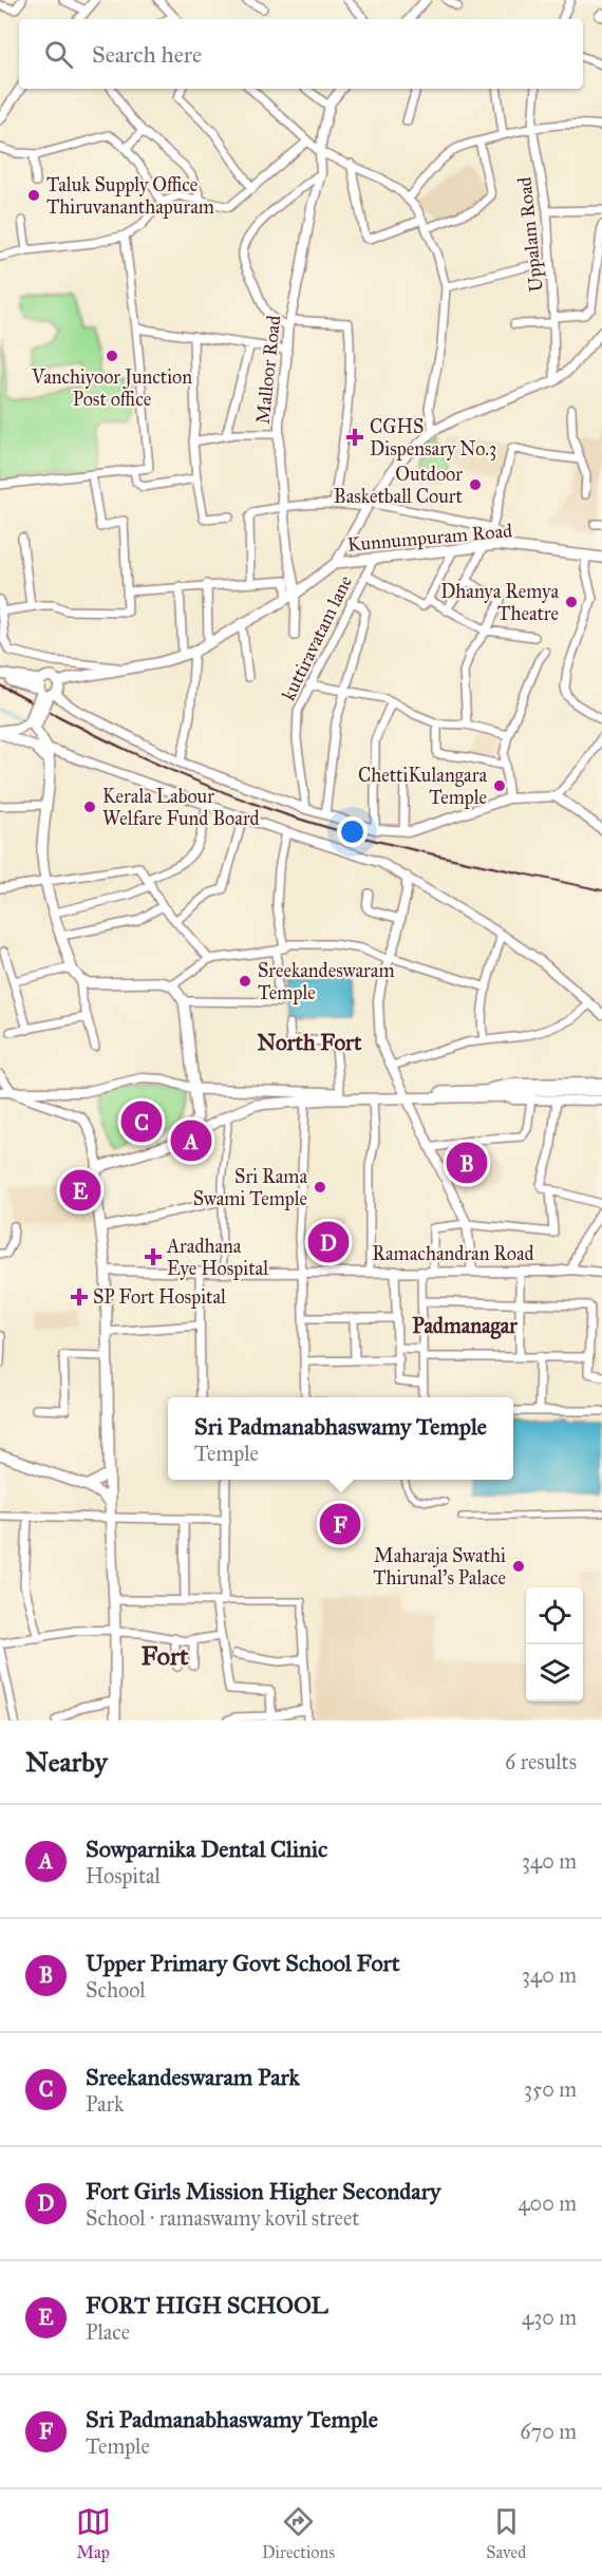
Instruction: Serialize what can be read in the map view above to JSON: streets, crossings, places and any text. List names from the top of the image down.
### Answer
{
  "streets": {
    "main road": ["Kunnumpuram Road"],
    "street": [
      "Uppalam Road",
      "Malloor Road",
      "kuttiravatam lane",
      "Ramachandran Road"
    ]
  },
  "crossings": [
    ["Kunnumpuram Road", "kuttiravatam lane"]
  ],
  "districts": ["North Fort", "Padmanagar", "Fort"],
  "places": {
    "other": [
      "Taluk Supply Office Thiruvananthapuram",
      "Vanchiyoor Junction Post office",
      "Outdoor Basketball Court",
      "Dhanya Remya Theatre",
      "ChettiKulangara Temple",
      "Kerala Labour Welfare Fund Board",
      "Sreekandeswaram Temple",
      "Sri Rama Swami Temple",
      "Maharaja Swathi Thirunal's Palace"
    ],
    "health": ["CGHS Dispensary No.3", "Aradhana Eye Hospital", "SP Fort Hospital"]
  },
  "page": {
    "search": "Search here",
    "pins": [
      "C",
      "A",
      "B",
      "E",
      "D",
      "F"
    ],
    "popup": ["Sri Padmanabhaswamy Temple", "Temple"],
    "heading": ["Nearby", "6 results"],
    "list": [
      {
        "mark": "A",
        "name": "Sowparnika Dental Clinic",
        "note": "Hospital",
        "value": "340 m"
      },
      {
        "mark": "B",
        "name": "Upper Primary Govt School Fort",
        "note": "School",
        "value": "340 m"
      },
      {
        "mark": "C",
        "name": "Sreekandeswaram Park",
        "note": "Park",
        "value": "350 m"
      },
      {
        "mark": "D",
        "name": "Fort Girls Mission Higher Secondary",
        "note": "School · ramaswamy kovil street",
        "value": "400 m"
      },
      {
        "mark": "E",
        "name": "FORT HIGH SCHOOL",
        "note": "Place",
        "value": "430 m"
      },
      {
        "mark": "F",
        "name": "Sri Padmanabhaswamy Temple",
        "note": "Temple",
        "value": "670 m"
      }
    ],
    "nav": ["Map", "Directions", "Saved"]
  }
}
